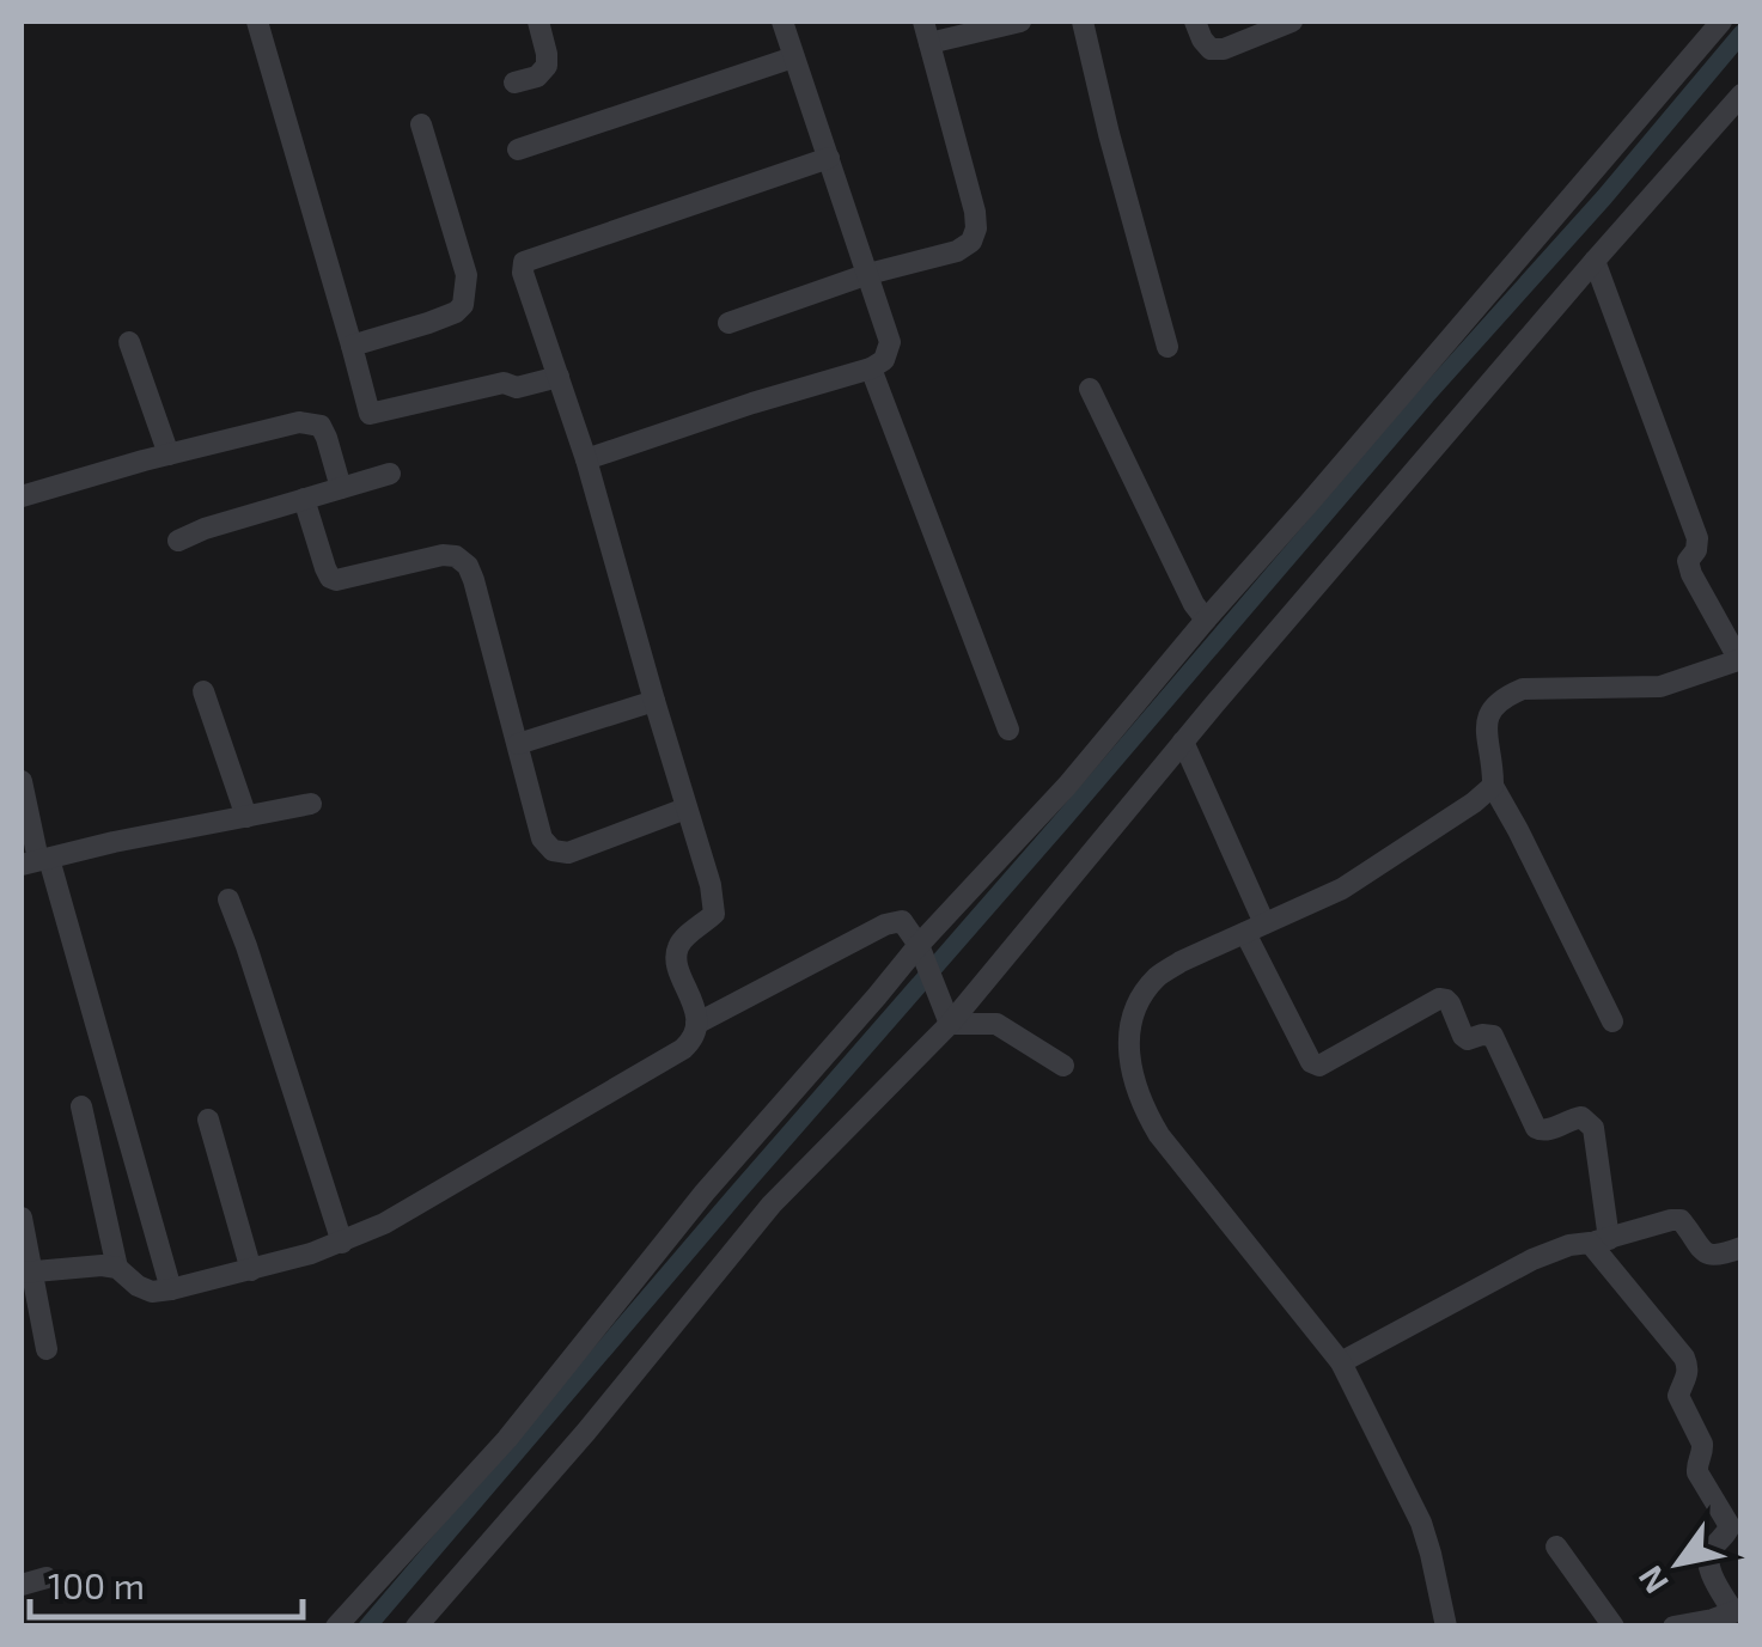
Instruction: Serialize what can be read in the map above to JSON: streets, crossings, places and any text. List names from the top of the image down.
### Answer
{
  "scale_bar": "100 m",
  "north": "bottom left"
}
